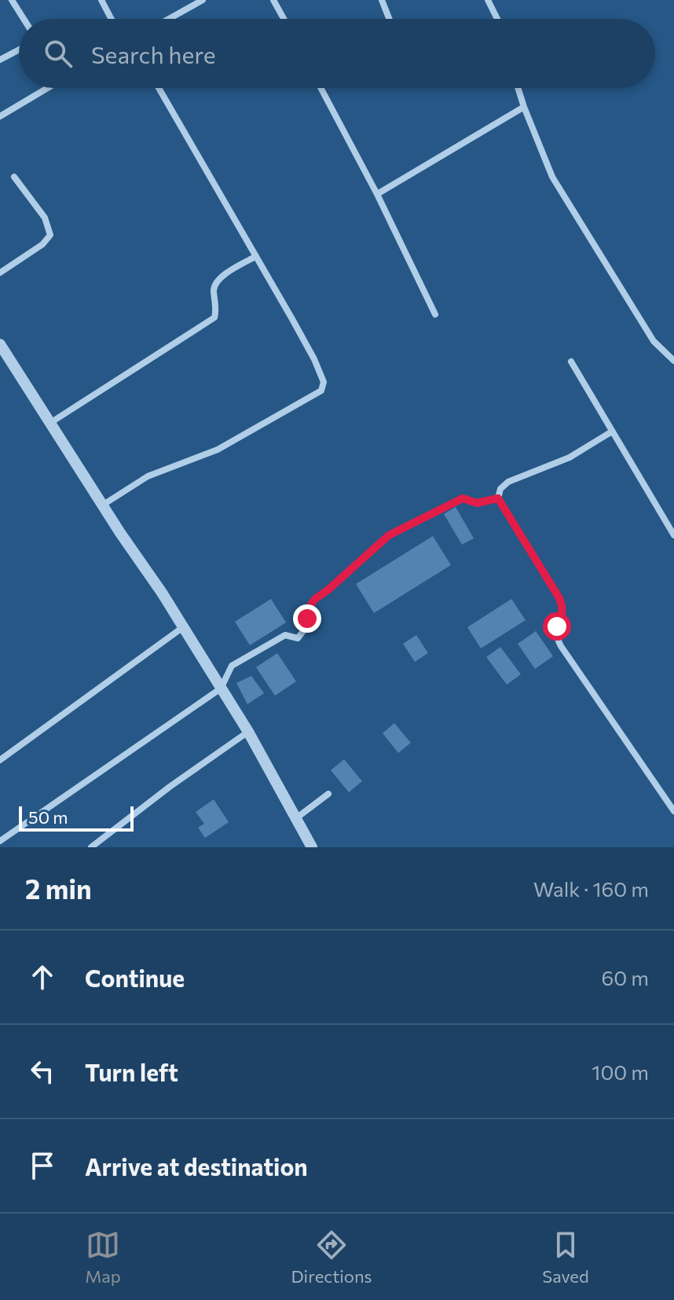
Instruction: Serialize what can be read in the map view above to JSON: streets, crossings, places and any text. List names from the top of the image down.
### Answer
{
  "scale_bar": "50 m",
  "page": {
    "search": "Search here",
    "scale": "50 m",
    "heading": ["2 min", "Walk · 160 m"],
    "list": [
      ["Continue", "60 m"],
      ["Turn left", "100 m"],
      "Arrive at destination"
    ],
    "nav": ["Map", "Directions", "Saved"]
  }
}
